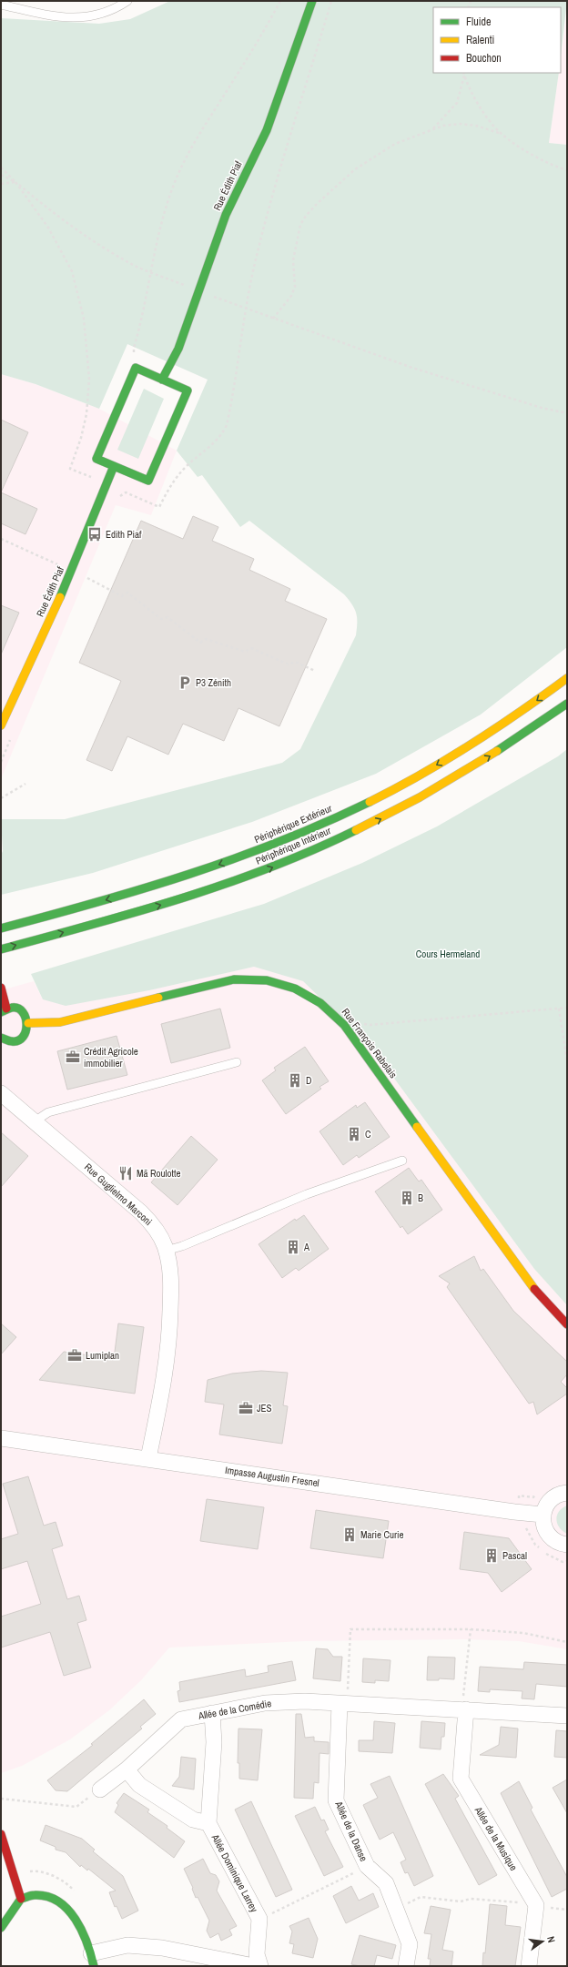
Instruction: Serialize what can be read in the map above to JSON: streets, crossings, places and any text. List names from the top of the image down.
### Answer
{
  "streets": {
    "main road": [
      "Rue Édith Piaf",
      "Périphérique Extérieur",
      "Périphérique Intérieur",
      "Rue François Rabelais"
    ],
    "street": [
      "Rue Guglielmo Marconi",
      "Impasse Augustin Fresnel",
      "Allée de la Comédie",
      "Allée de la Danse",
      "Allée de la Musique",
      "Allée Dominique Larrey"
    ]
  },
  "crossings": [
    ["Rue Guglielmo Marconi", "Impasse Augustin Fresnel"],
    ["Allée de la Comédie", "Allée de la Danse"],
    ["Allée de la Comédie", "Allée de la Musique"],
    ["Allée de la Comédie", "Allée Dominique Larrey"]
  ],
  "one_way": ["Périphérique Extérieur", "Périphérique Intérieur"],
  "parks": ["Cours Hermeland"],
  "places": {
    "bus stop": ["Edith Piaf"],
    "parking": ["P3 Zénith"],
    "office": ["Crédit Agricole immobilier", "Lumiplan", "JES"],
    "building": [
      "D",
      "C",
      "B",
      "A",
      "Marie Curie",
      "Pascal"
    ],
    "restaurant": ["Mã Roulotte"]
  },
  "legend": ["Fluide", "Ralenti", "Bouchon"],
  "north": "right"
}
